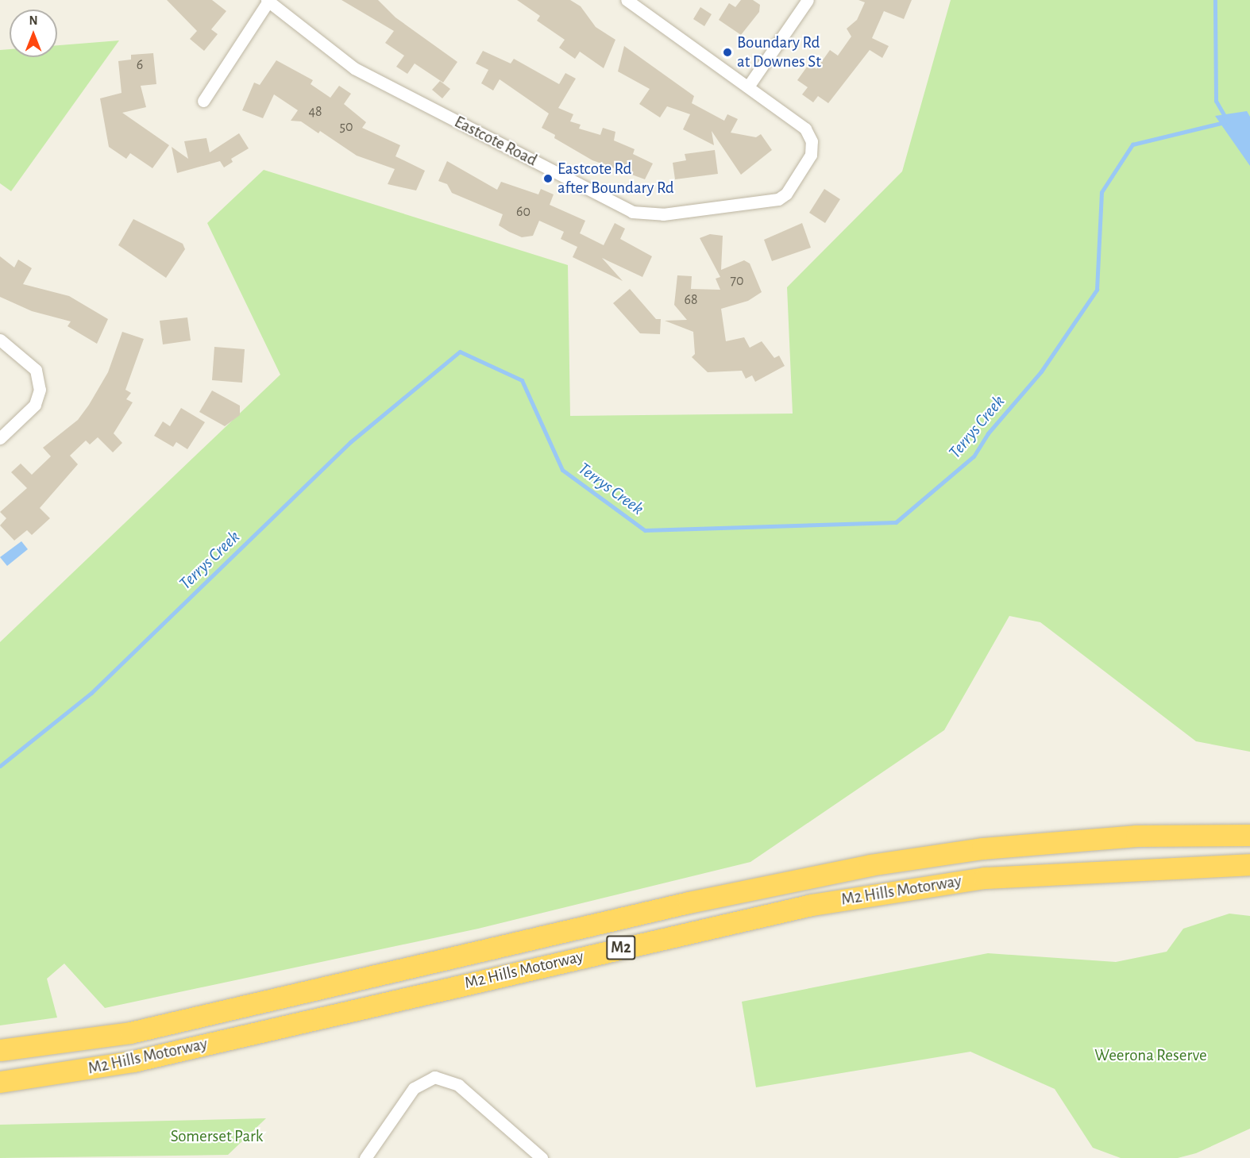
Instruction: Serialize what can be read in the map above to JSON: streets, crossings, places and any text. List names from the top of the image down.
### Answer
{
  "streets": {
    "highway": ["M2 Hills Motorway", "M2"],
    "street": ["Eastcote Road"]
  },
  "water": ["Terrys Creek"],
  "parks": ["Weerona Reserve", "Somerset Park"],
  "places": ["Boundary Rd at Downes St", "Eastcote Rd after Boundary Rd"],
  "house_numbers": [
    "6",
    "48",
    "50",
    "60",
    "70",
    "68"
  ],
  "north": "top"
}
